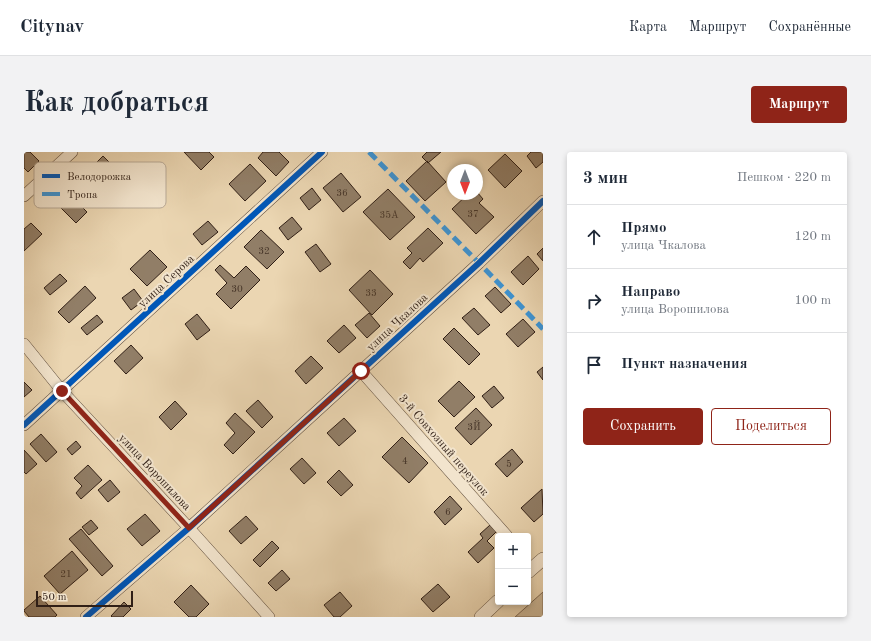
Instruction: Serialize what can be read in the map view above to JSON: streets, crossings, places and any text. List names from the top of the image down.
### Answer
{
  "streets": {
    "street": [
      "улица Серова",
      "улица Чкалова",
      "3-й Совхозный переулок",
      "улица Ворошилова"
    ]
  },
  "crossings": [
    ["улица Серова", "улица Ворошилова"],
    ["улица Чкалова", "3-й Совхозный переулок"],
    ["улица Чкалова", "улица Ворошилова"]
  ],
  "house_numbers": [
    "36",
    "37",
    "35А",
    "32",
    "30",
    "33",
    "3Й",
    "4",
    "5",
    "6",
    "21"
  ],
  "legend": ["Велодорожка", "Тропа"],
  "scale_bar": "50 m",
  "north": "bottom",
  "page": {
    "header": "Citynav",
    "nav": ["Карта", "Маршрут", "Сохранённые"],
    "buttons": [
      "Маршрут",
      ["Сохранить", "Поделиться"]
    ],
    "title": "Как добраться",
    "heading": ["3 мин", "Пешком · 220 m"],
    "list": [
      ["Прямо", "улица Чкалова", "120 m"],
      ["Направо", "улица Ворошилова", "100 m"],
      "Пункт назначения"
    ],
    "map_buttons": ["+", "−"],
    "scale": "50 m"
  }
}
